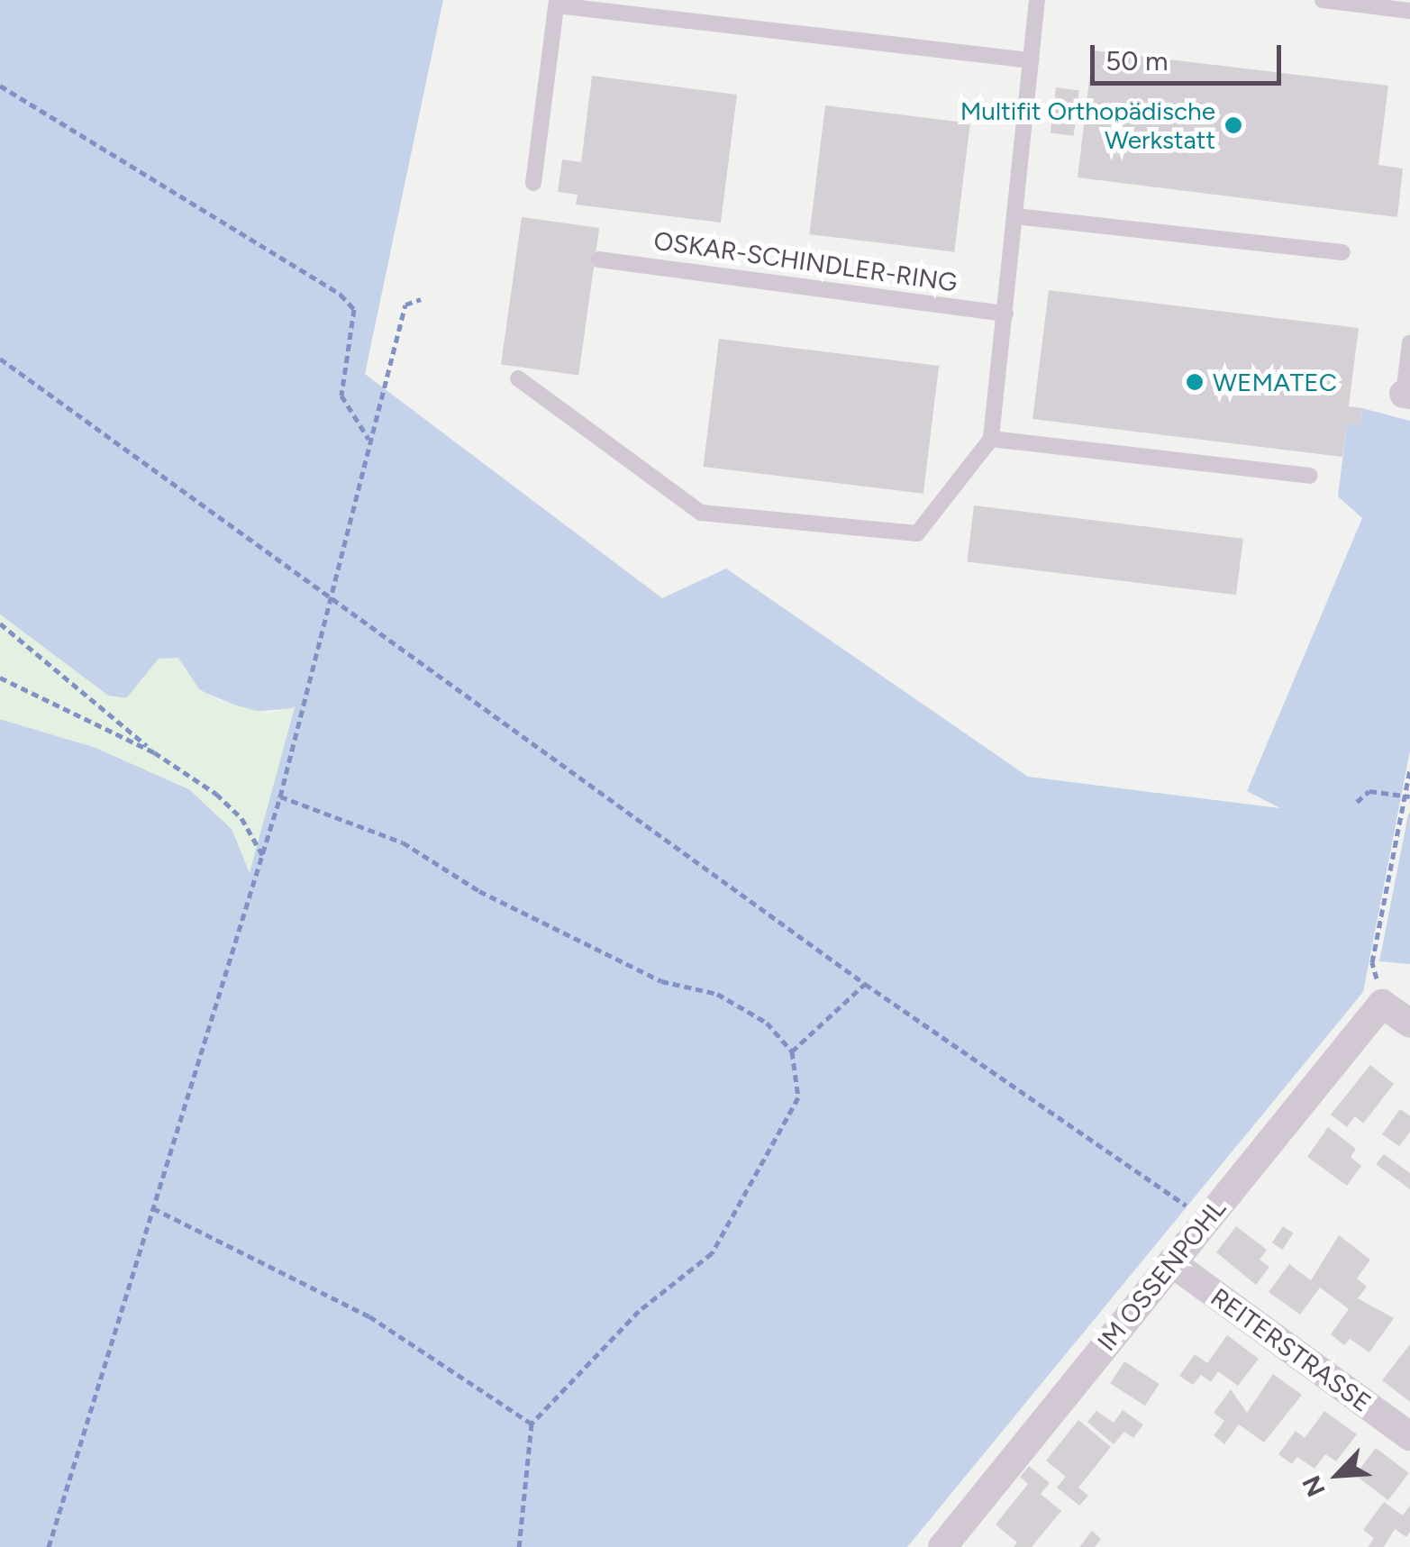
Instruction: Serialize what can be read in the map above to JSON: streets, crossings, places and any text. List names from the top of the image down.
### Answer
{
  "streets": {
    "street": ["IM OSSENPOHL", "REITERSTRASSE"],
    "lane": ["OSKAR-SCHINDLER-RING"]
  },
  "crossings": [
    ["IM OSSENPOHL", "REITERSTRASSE"]
  ],
  "places": ["Multifit Orthopädische Werkstatt", "WEMATEC"],
  "scale_bar": "50 m",
  "north": "bottom left"
}
